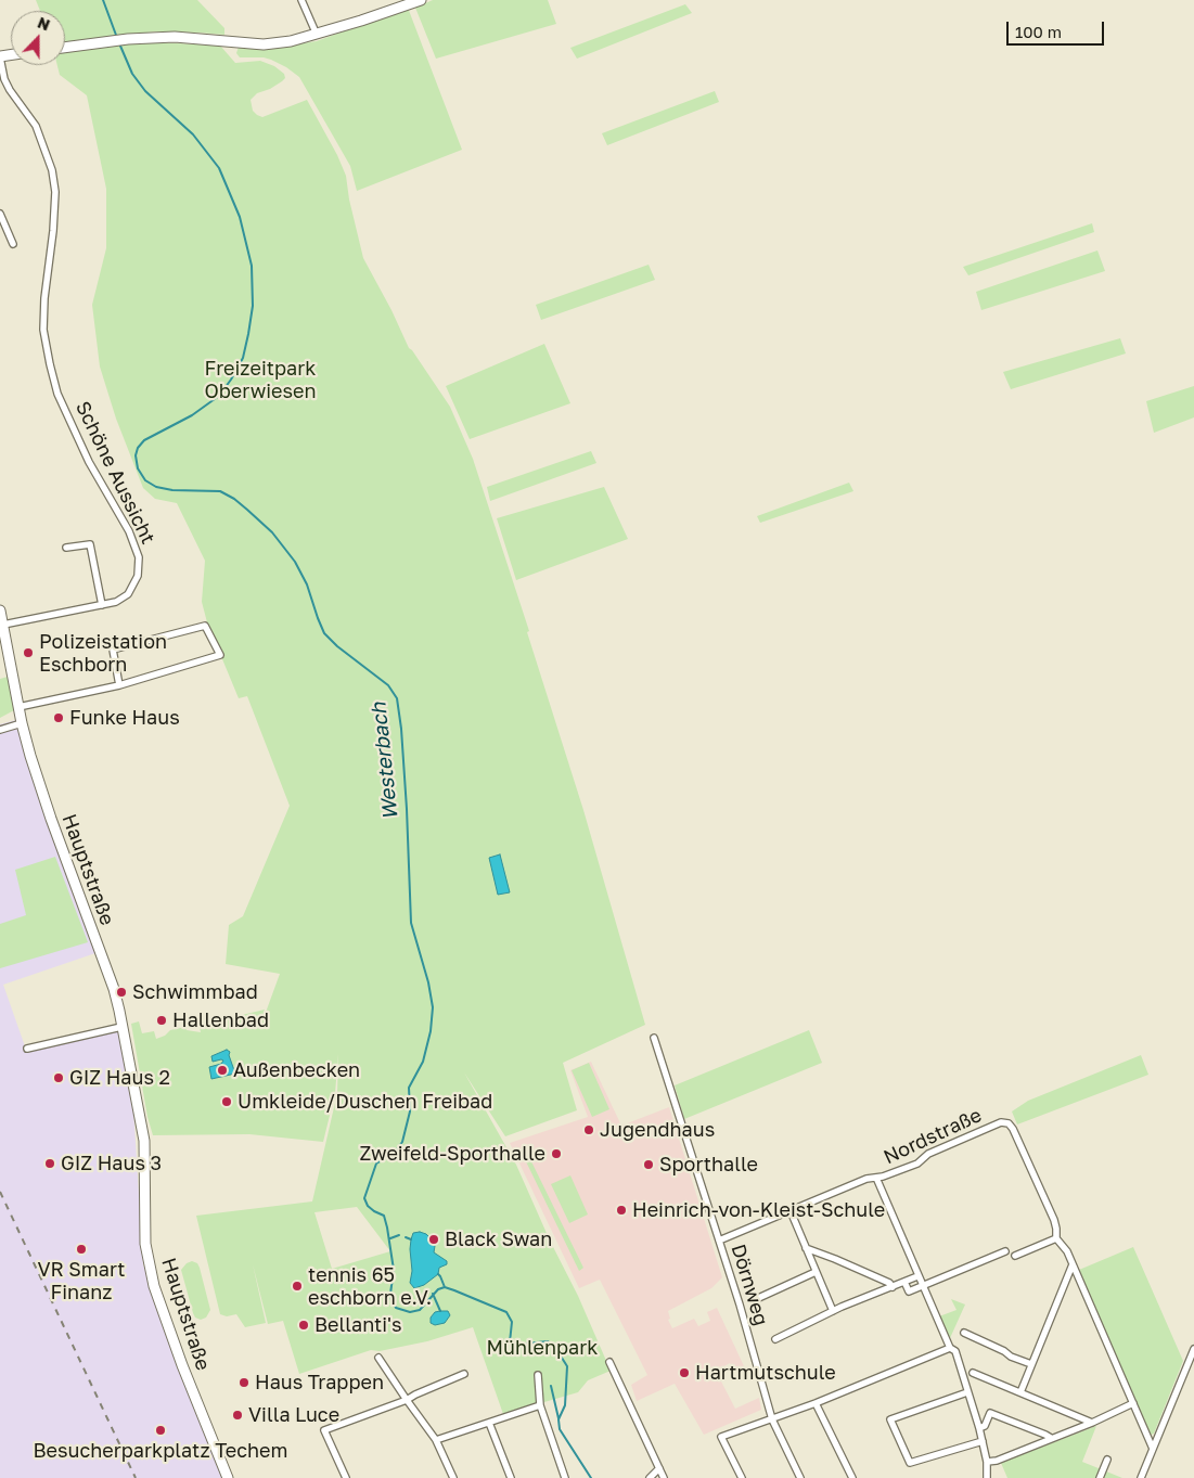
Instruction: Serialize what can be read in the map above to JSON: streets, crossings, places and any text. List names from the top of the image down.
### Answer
{
  "streets": {
    "street": [
      "Schöne Aussicht",
      "Hauptstraße",
      "Nordstraße",
      "Dörnweg"
    ]
  },
  "crossings": [
    ["Schöne Aussicht", "Hauptstraße"],
    ["Nordstraße", "Dörnweg"]
  ],
  "water": ["Westerbach"],
  "parks": ["Freizeitpark Oberwiesen", "Mühlenpark"],
  "places": [
    "Polizeistation Eschborn",
    "Funke Haus",
    "Schwimmbad",
    "Hallenbad",
    "Außenbecken",
    "GIZ Haus 2",
    "Umkleide/Duschen Freibad",
    "Jugendhaus",
    "Zweifeld-Sporthalle",
    "GIZ Haus 3",
    "Sporthalle",
    "Heinrich-von-Kleist-Schule",
    "Black Swan",
    "VR Smart Finanz",
    "tennis 65 eschborn e.V.",
    "Bellanti's",
    "Hartmutschule",
    "Haus Trappen",
    "Villa Luce",
    "Besucherparkplatz Techem"
  ],
  "scale_bar": "100 m",
  "north": "top"
}
